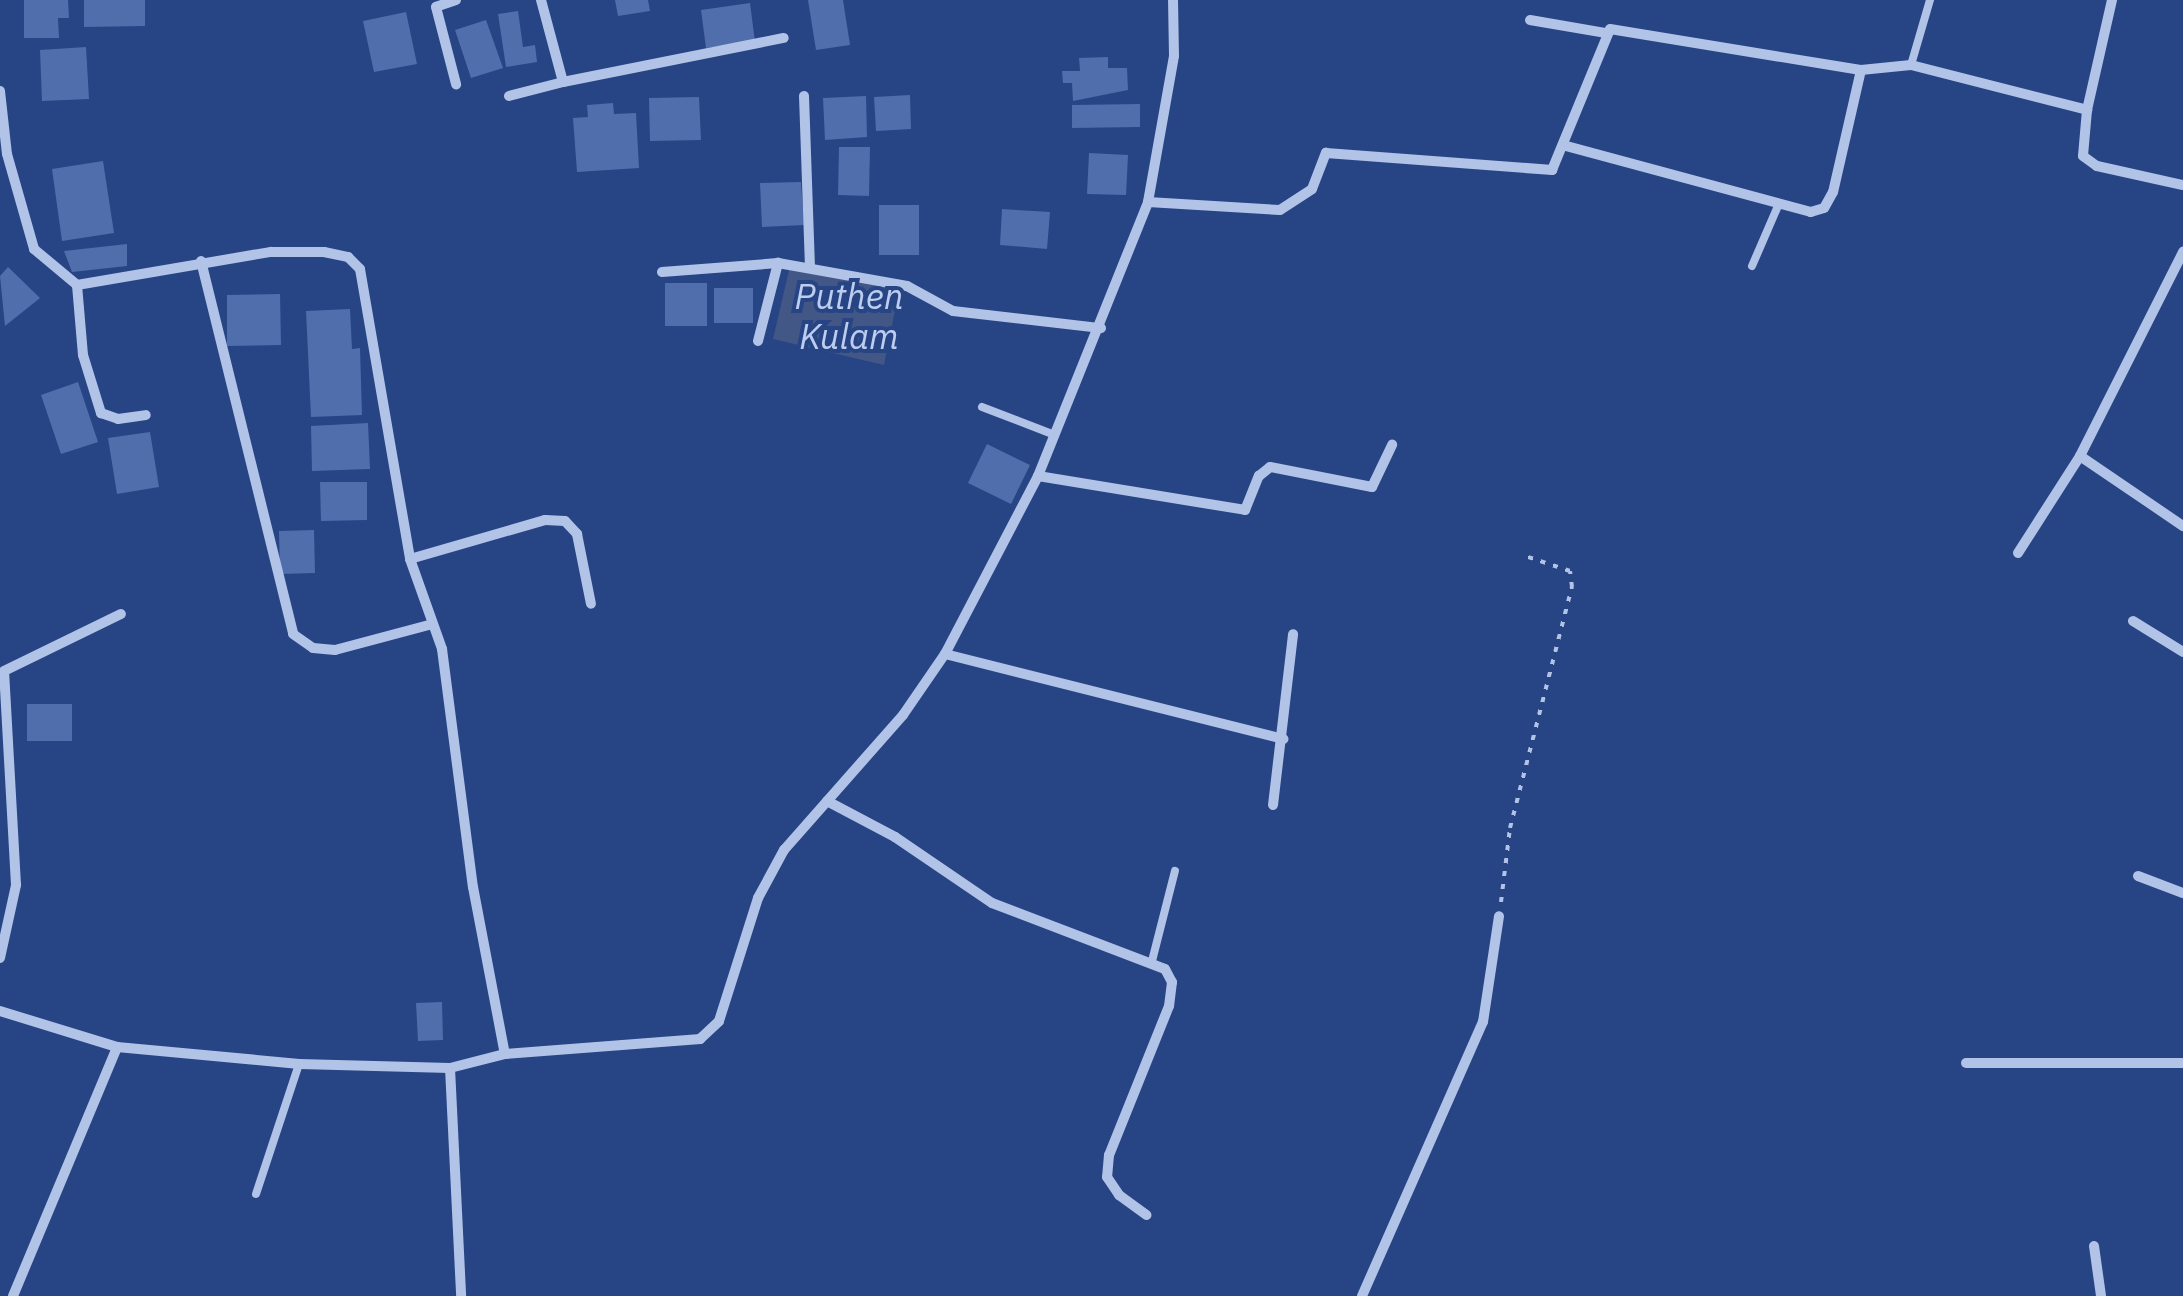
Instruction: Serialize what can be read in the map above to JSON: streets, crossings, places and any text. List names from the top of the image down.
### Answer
{
  "water": ["Puthen Kulam"]
}
